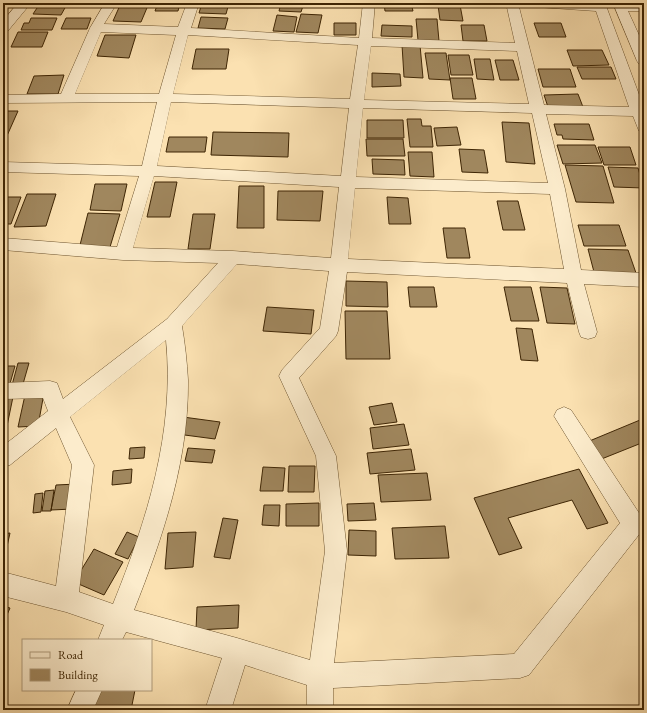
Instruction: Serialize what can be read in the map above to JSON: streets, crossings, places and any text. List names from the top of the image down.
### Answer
{
  "legend": ["Road", "Building"]
}
